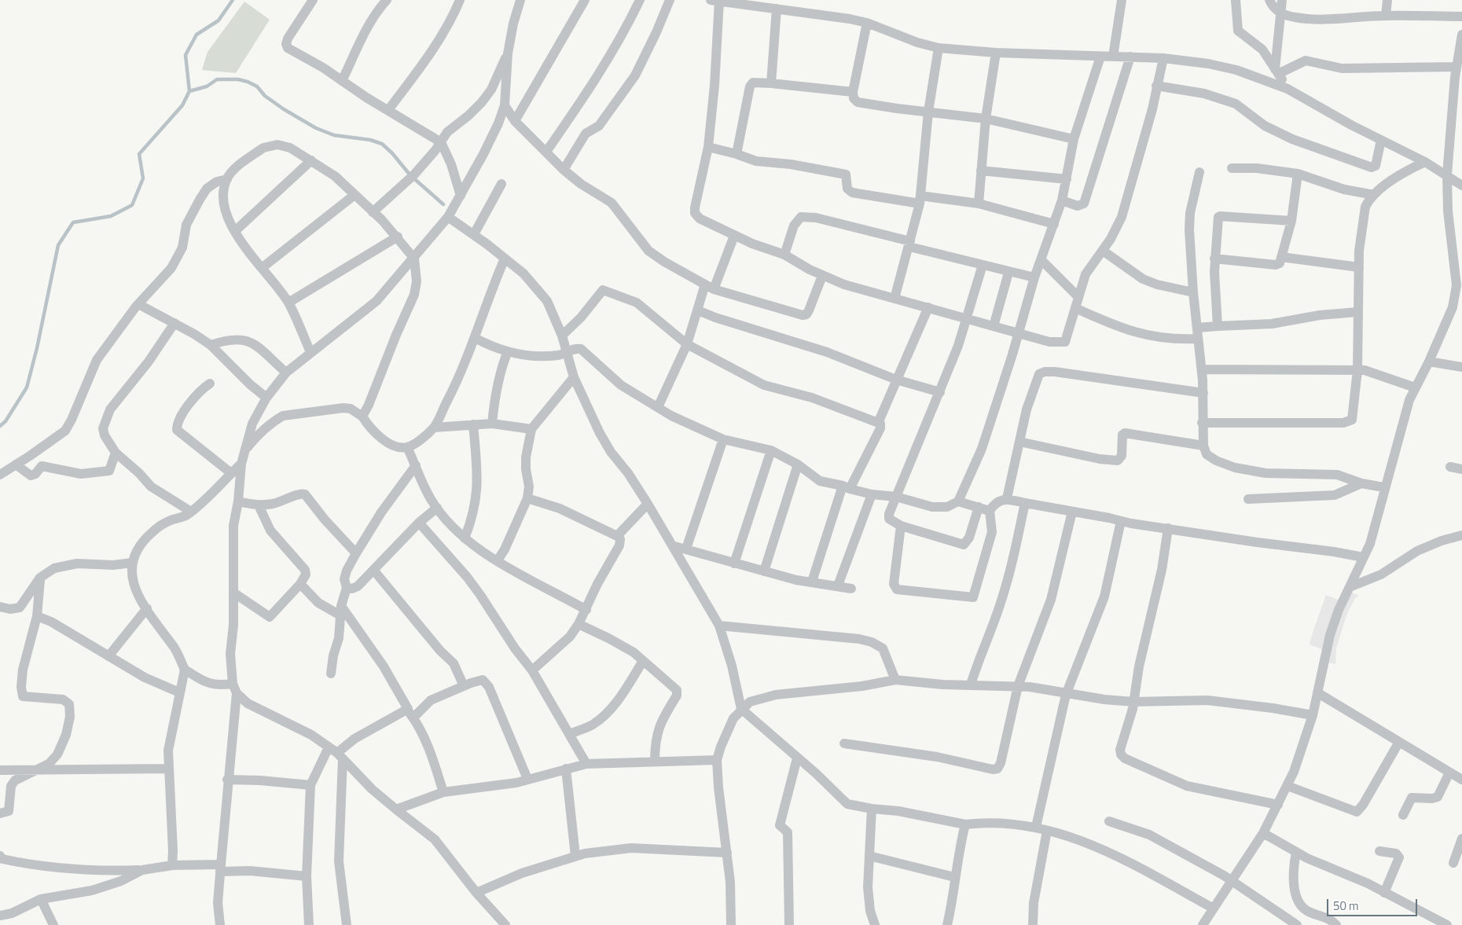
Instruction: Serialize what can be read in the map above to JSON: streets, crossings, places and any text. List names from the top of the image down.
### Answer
{
  "scale_bar": "50 m"
}
